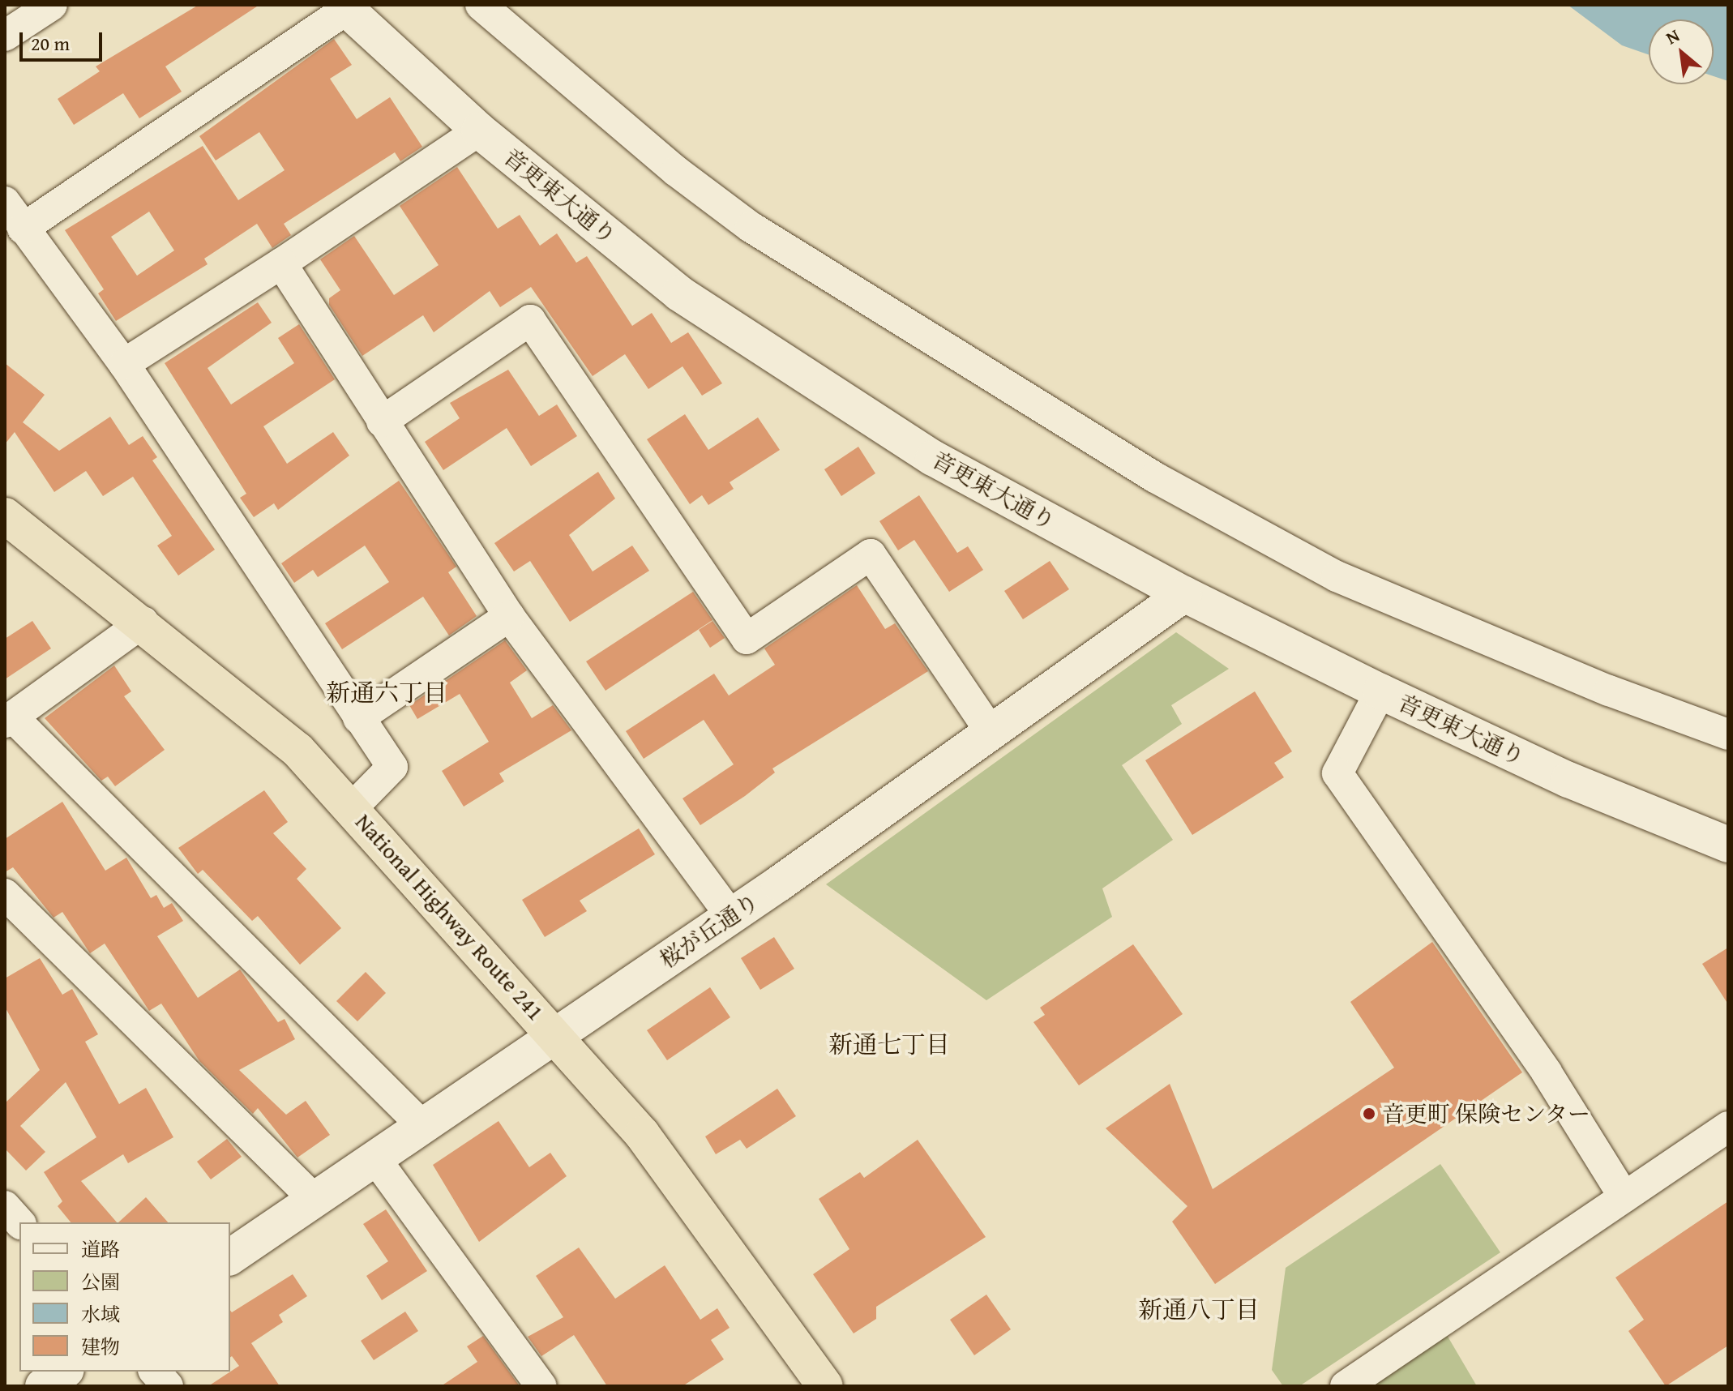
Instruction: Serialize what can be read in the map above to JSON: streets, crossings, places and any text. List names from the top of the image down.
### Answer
{
  "streets": {
    "highway": ["National Highway Route 241"],
    "street": ["音更東大通り", "桜が丘通り"]
  },
  "crossings": [
    ["音更東大通り", "桜が丘通り"],
    ["National Highway Route 241", "桜が丘通り"]
  ],
  "districts": ["新通六丁目", "新通七丁目", "新通八丁目"],
  "places": ["音更町 保険センター"],
  "legend": [
    "道路",
    "公園",
    "水域",
    "建物"
  ],
  "scale_bar": "20 m",
  "north": "top left"
}
